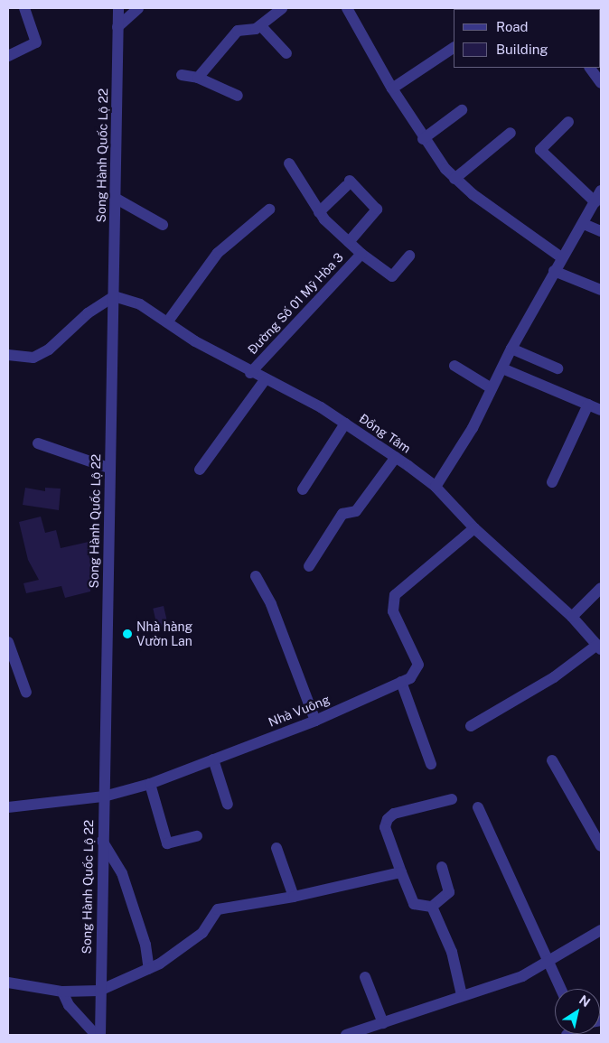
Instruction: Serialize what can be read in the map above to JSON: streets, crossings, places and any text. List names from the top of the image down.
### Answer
{
  "streets": {
    "street": [
      "Song Hành Quốc Lộ 22",
      "Đường Số 01 Mỹ Hòa 3",
      "Đồng Tâm",
      "Nhà Vuông"
    ]
  },
  "crossings": [
    ["Song Hành Quốc Lộ 22", "Đồng Tâm"],
    ["Song Hành Quốc Lộ 22", "Nhà Vuông"],
    ["Đường Số 01 Mỹ Hòa 3", "Đồng Tâm"],
    ["Đồng Tâm", "Nhà Vuông"]
  ],
  "places": ["Nhà hàng Vườn Lan"],
  "legend": ["Road", "Building"],
  "north": "top right"
}
